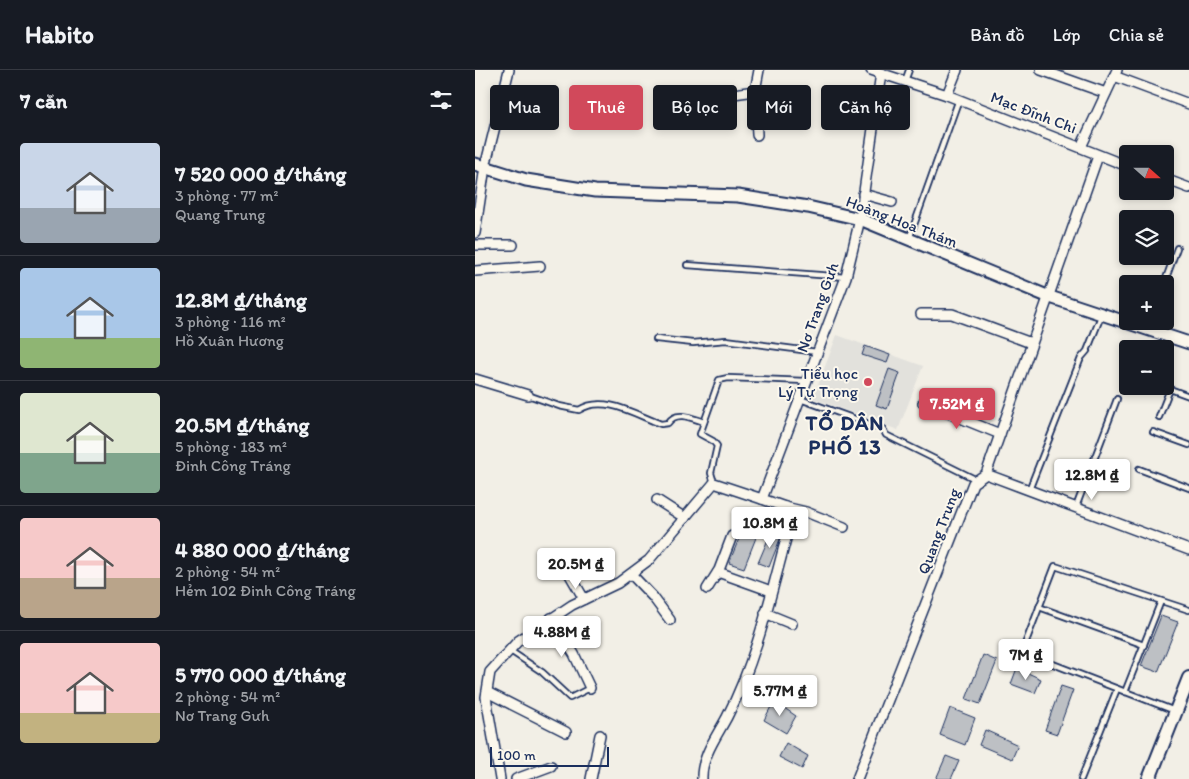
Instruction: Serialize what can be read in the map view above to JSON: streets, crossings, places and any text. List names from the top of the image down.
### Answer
{
  "streets": {
    "street": [
      "Mạc Đĩnh Chi",
      "Hoàng Hoa Thám",
      "Nơ Trang Gưh",
      "Quang Trung"
    ]
  },
  "crossings": [
    ["Mạc Đĩnh Chi", "Nơ Trang Gưh"],
    ["Hoàng Hoa Thám", "Nơ Trang Gưh"]
  ],
  "districts": ["TỔ DÂN PHỐ 13"],
  "places": ["Tiểu học Lý Tự Trọng"],
  "scale_bar": "100 m",
  "north": "right",
  "page": {
    "header": "Habito",
    "nav": ["Bản đồ", "Lớp", "Chia sẻ"],
    "heading": "7 căn",
    "chip": [
      "Mua",
      "Thuê",
      "Bộ lọc",
      "Mới",
      "Căn hộ"
    ],
    "list": [
      {
        "name": "7 520 000 ₫/tháng",
        "note": "3 phòng · 77 m² · Quang Trung"
      },
      {
        "name": "12.8M ₫/tháng",
        "note": "3 phòng · 116 m² · Hồ Xuân Hương"
      },
      {
        "name": "20.5M ₫/tháng",
        "note": "5 phòng · 183 m² · Đinh Công Tráng"
      },
      {
        "name": "4 880 000 ₫/tháng",
        "note": "2 phòng · 54 m² · Hẻm 102 Đinh Công Tráng"
      },
      {
        "name": "5 770 000 ₫/tháng",
        "note": "2 phòng · 54 m² · Nơ Trang Gưh"
      }
    ],
    "map_buttons": ["+", "−"],
    "price": [
      "7.52M ₫",
      "12.8M ₫",
      "10.8M ₫",
      "20.5M ₫",
      "4.88M ₫",
      "7M ₫",
      "5.77M ₫"
    ],
    "scale": "100 m"
  }
}
